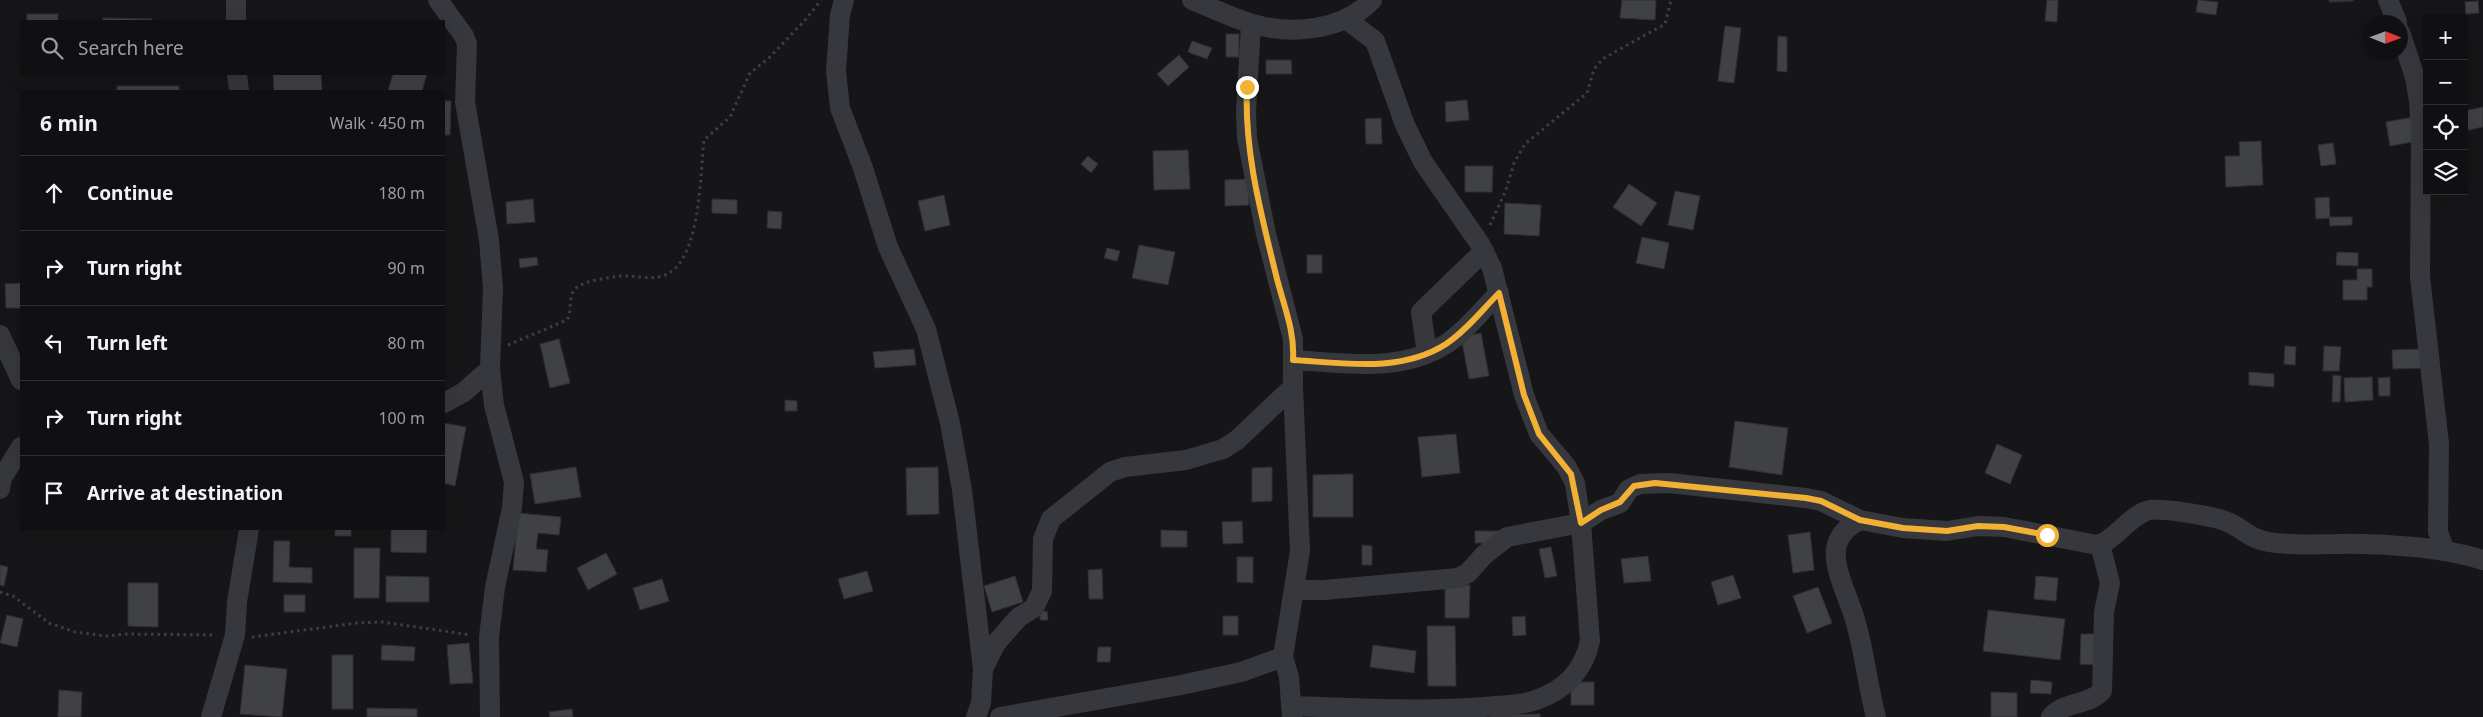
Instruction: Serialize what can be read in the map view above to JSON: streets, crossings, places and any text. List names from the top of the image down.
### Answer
{
  "north": "right",
  "page": {
    "map_buttons": ["+", "−"],
    "search": "Search here",
    "heading": ["6 min", "Walk · 450 m"],
    "list": [
      ["Continue", "180 m"],
      ["Turn right", "90 m"],
      ["Turn left", "80 m"],
      ["Turn right", "100 m"],
      "Arrive at destination"
    ]
  }
}
